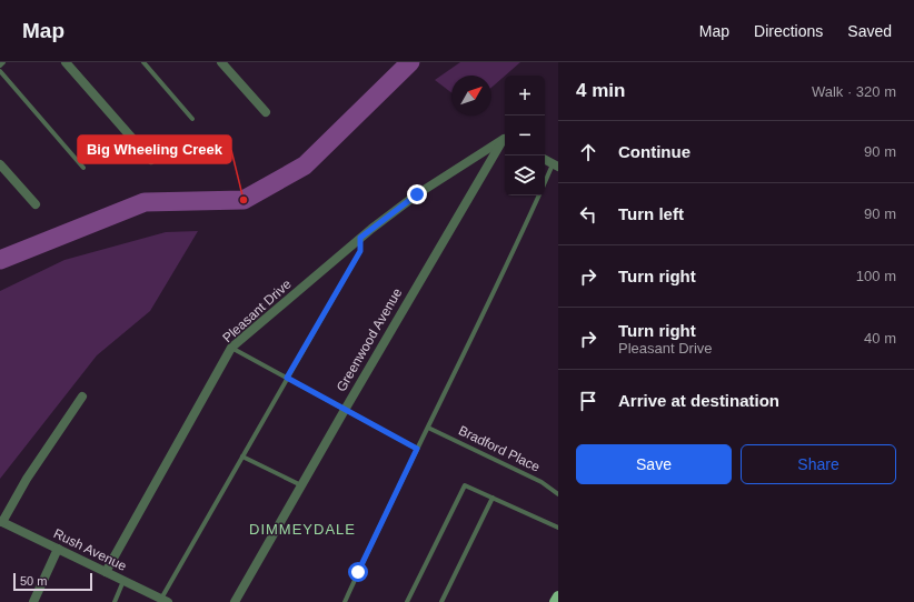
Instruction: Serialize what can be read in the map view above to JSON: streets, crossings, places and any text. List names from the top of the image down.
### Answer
{
  "streets": {
    "street": ["Pleasant Drive", "Greenwood Avenue", "Rush Avenue"],
    "lane": ["Bradford Place"]
  },
  "crossings": [
    ["Pleasant Drive", "Rush Avenue"]
  ],
  "districts": ["DIMMEYDALE"],
  "places": ["Big Wheeling Creek"],
  "scale_bar": "50 m",
  "north": "top right",
  "page": {
    "header": "Map",
    "nav": ["Map", "Directions", "Saved"],
    "heading": ["4 min", "Walk · 320 m"],
    "map_buttons": ["+", "−"],
    "list": [
      ["Continue", "90 m"],
      ["Turn left", "90 m"],
      ["Turn right", "100 m"],
      ["Turn right", "Pleasant Drive", "40 m"],
      "Arrive at destination"
    ],
    "buttons": ["Save", "Share"],
    "scale": "50 m"
  }
}
